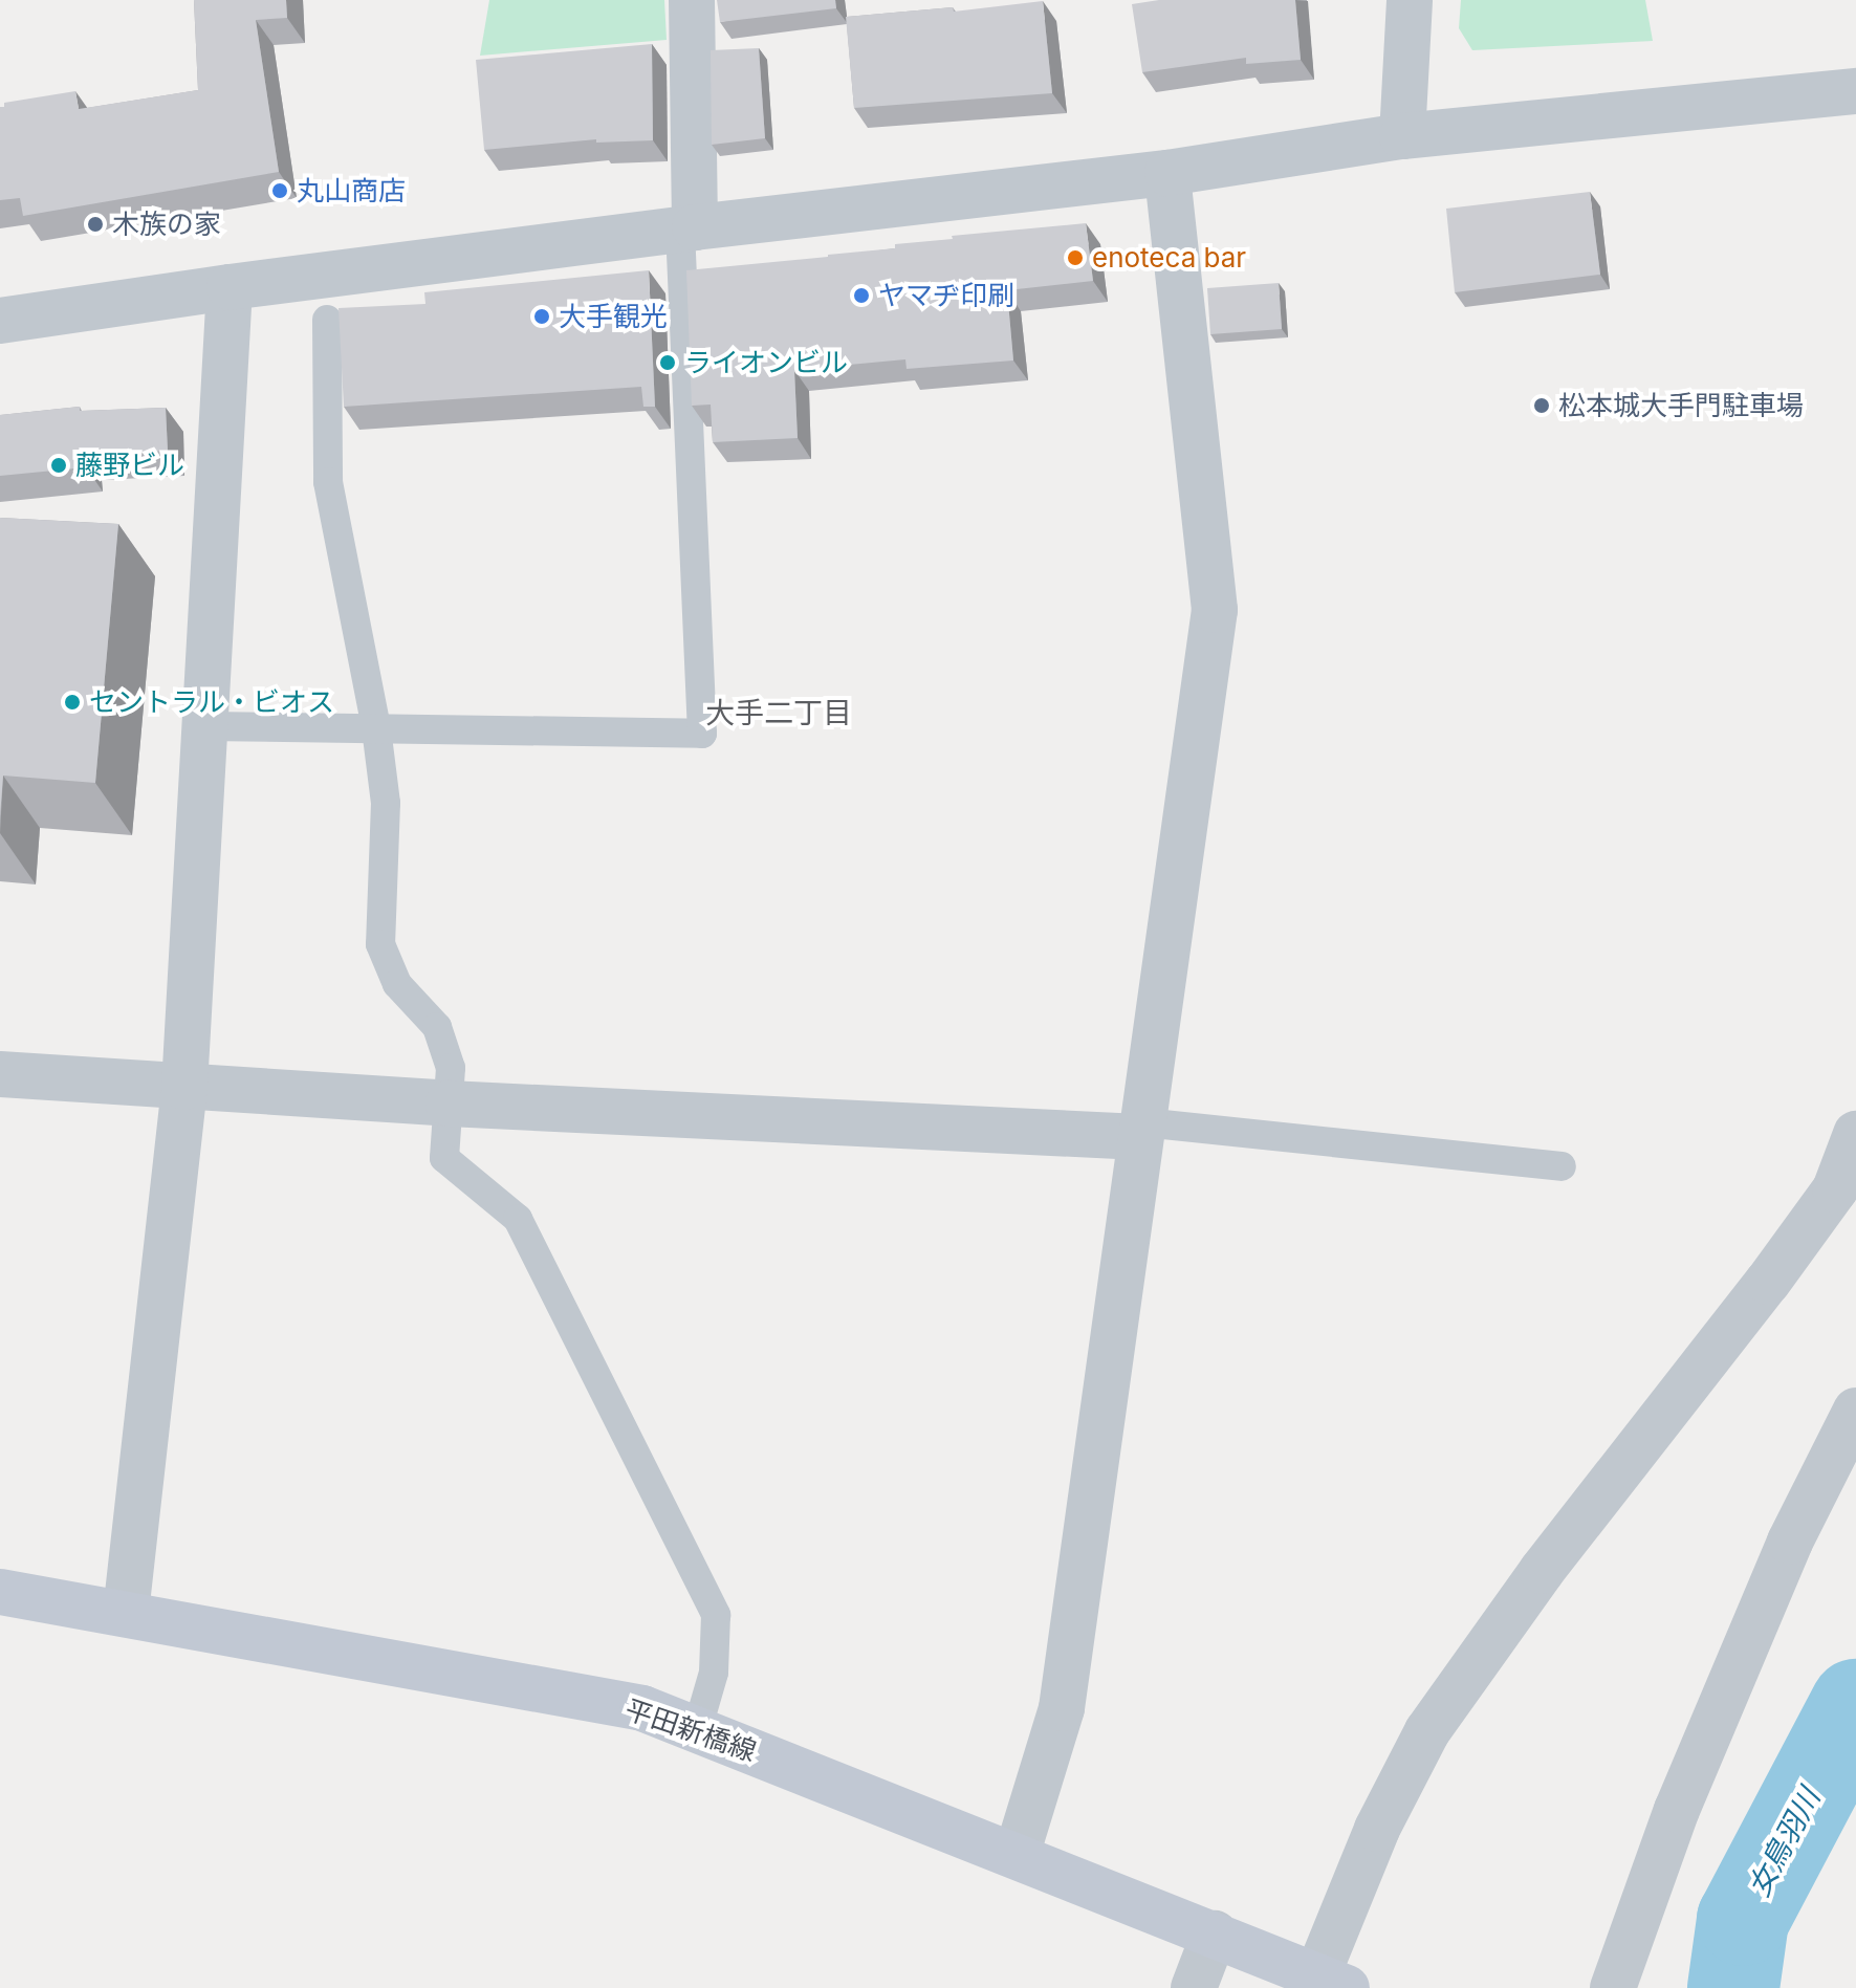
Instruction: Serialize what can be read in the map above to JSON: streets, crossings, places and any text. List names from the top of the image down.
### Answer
{
  "streets": {
    "main road": ["平田新橋線"]
  },
  "districts": ["大手二丁目"],
  "water": ["女鳥羽川"],
  "places": [
    "丸山商店",
    "木族の家",
    "enoteca bar",
    "ヤマヂ印刷",
    "大手観光",
    "ライオンビル",
    "松本城大手門駐車場",
    "藤野ビル",
    "セントラル・ビオス"
  ]
}
